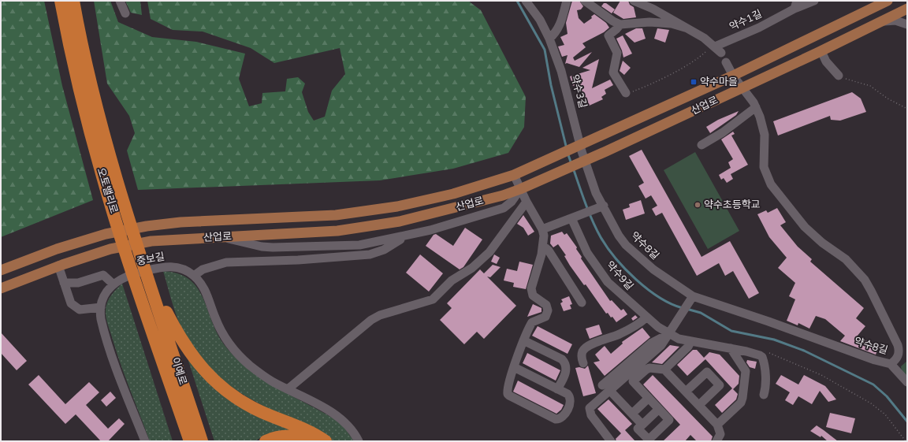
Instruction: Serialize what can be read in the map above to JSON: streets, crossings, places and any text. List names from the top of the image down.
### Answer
{
  "streets": {
    "highway": ["오토밸리로", "이예로"],
    "main road": ["산업로"],
    "street": [
      "약수1길",
      "약수3길",
      "약수8길",
      "중보길",
      "약수9길"
    ]
  },
  "crossings": [
    ["약수3길", "약수8길"],
    ["산업로", "약수8길"],
    ["오토밸리로", "이예로"]
  ],
  "places": {
    "transit": ["약수마을"],
    "other": ["약수초등학교"]
  }
}
